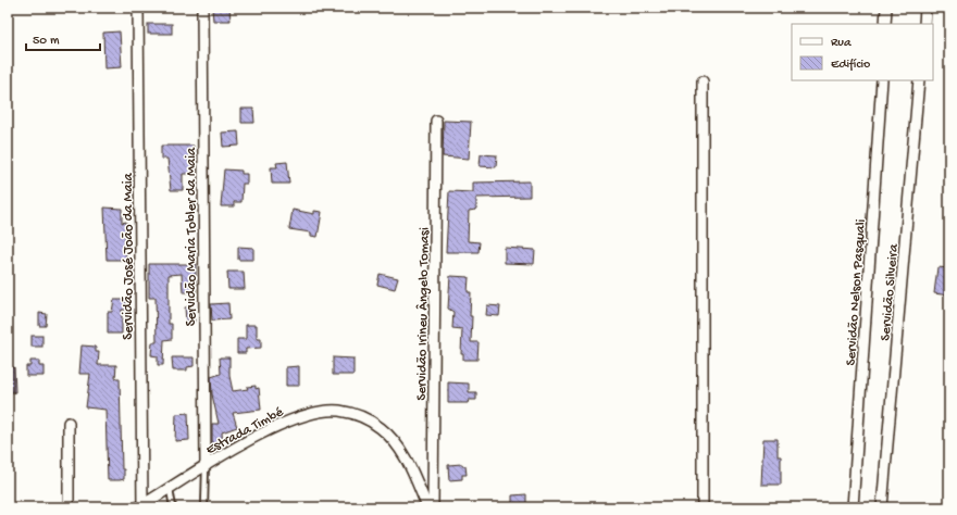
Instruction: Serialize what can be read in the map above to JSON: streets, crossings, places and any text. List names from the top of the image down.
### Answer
{
  "streets": {
    "street": [
      "Servidão Maria Tobler da Maia",
      "Servidão José João da Maia",
      "Servidão Nelson Pasquali",
      "Servidão Silveira",
      "Servidão Irineu Ângelo Tomasi",
      "Estrada Timbé"
    ]
  },
  "crossings": [
    ["Servidão Maria Tobler da Maia", "Estrada Timbé"],
    ["Servidão José João da Maia", "Estrada Timbé"]
  ],
  "legend": ["Rua", "Edifício"],
  "scale_bar": "50 m"
}
